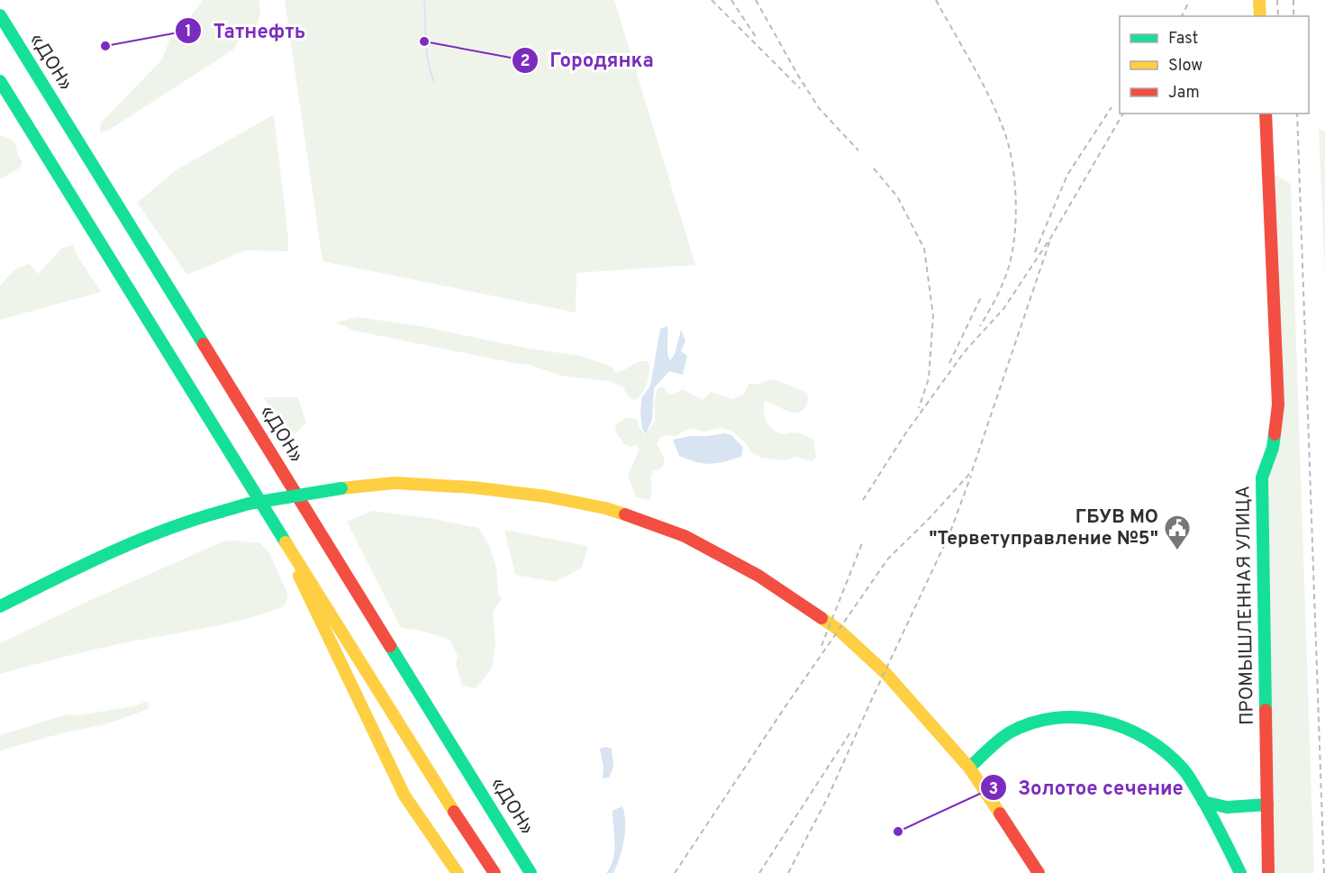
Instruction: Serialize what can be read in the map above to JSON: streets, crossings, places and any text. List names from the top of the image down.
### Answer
{
  "streets": {
    "main road": ["«ДОН»", "ПРОМЫШЛЕННАЯ УЛИЦА"]
  },
  "places": {
    "other": ["Городянка", "Татнефть", "Золотое сечение"],
    "public building": ["ГБУВ МО \"Терветуправление №5\""]
  },
  "legend": ["Fast", "Slow", "Jam"]
}
